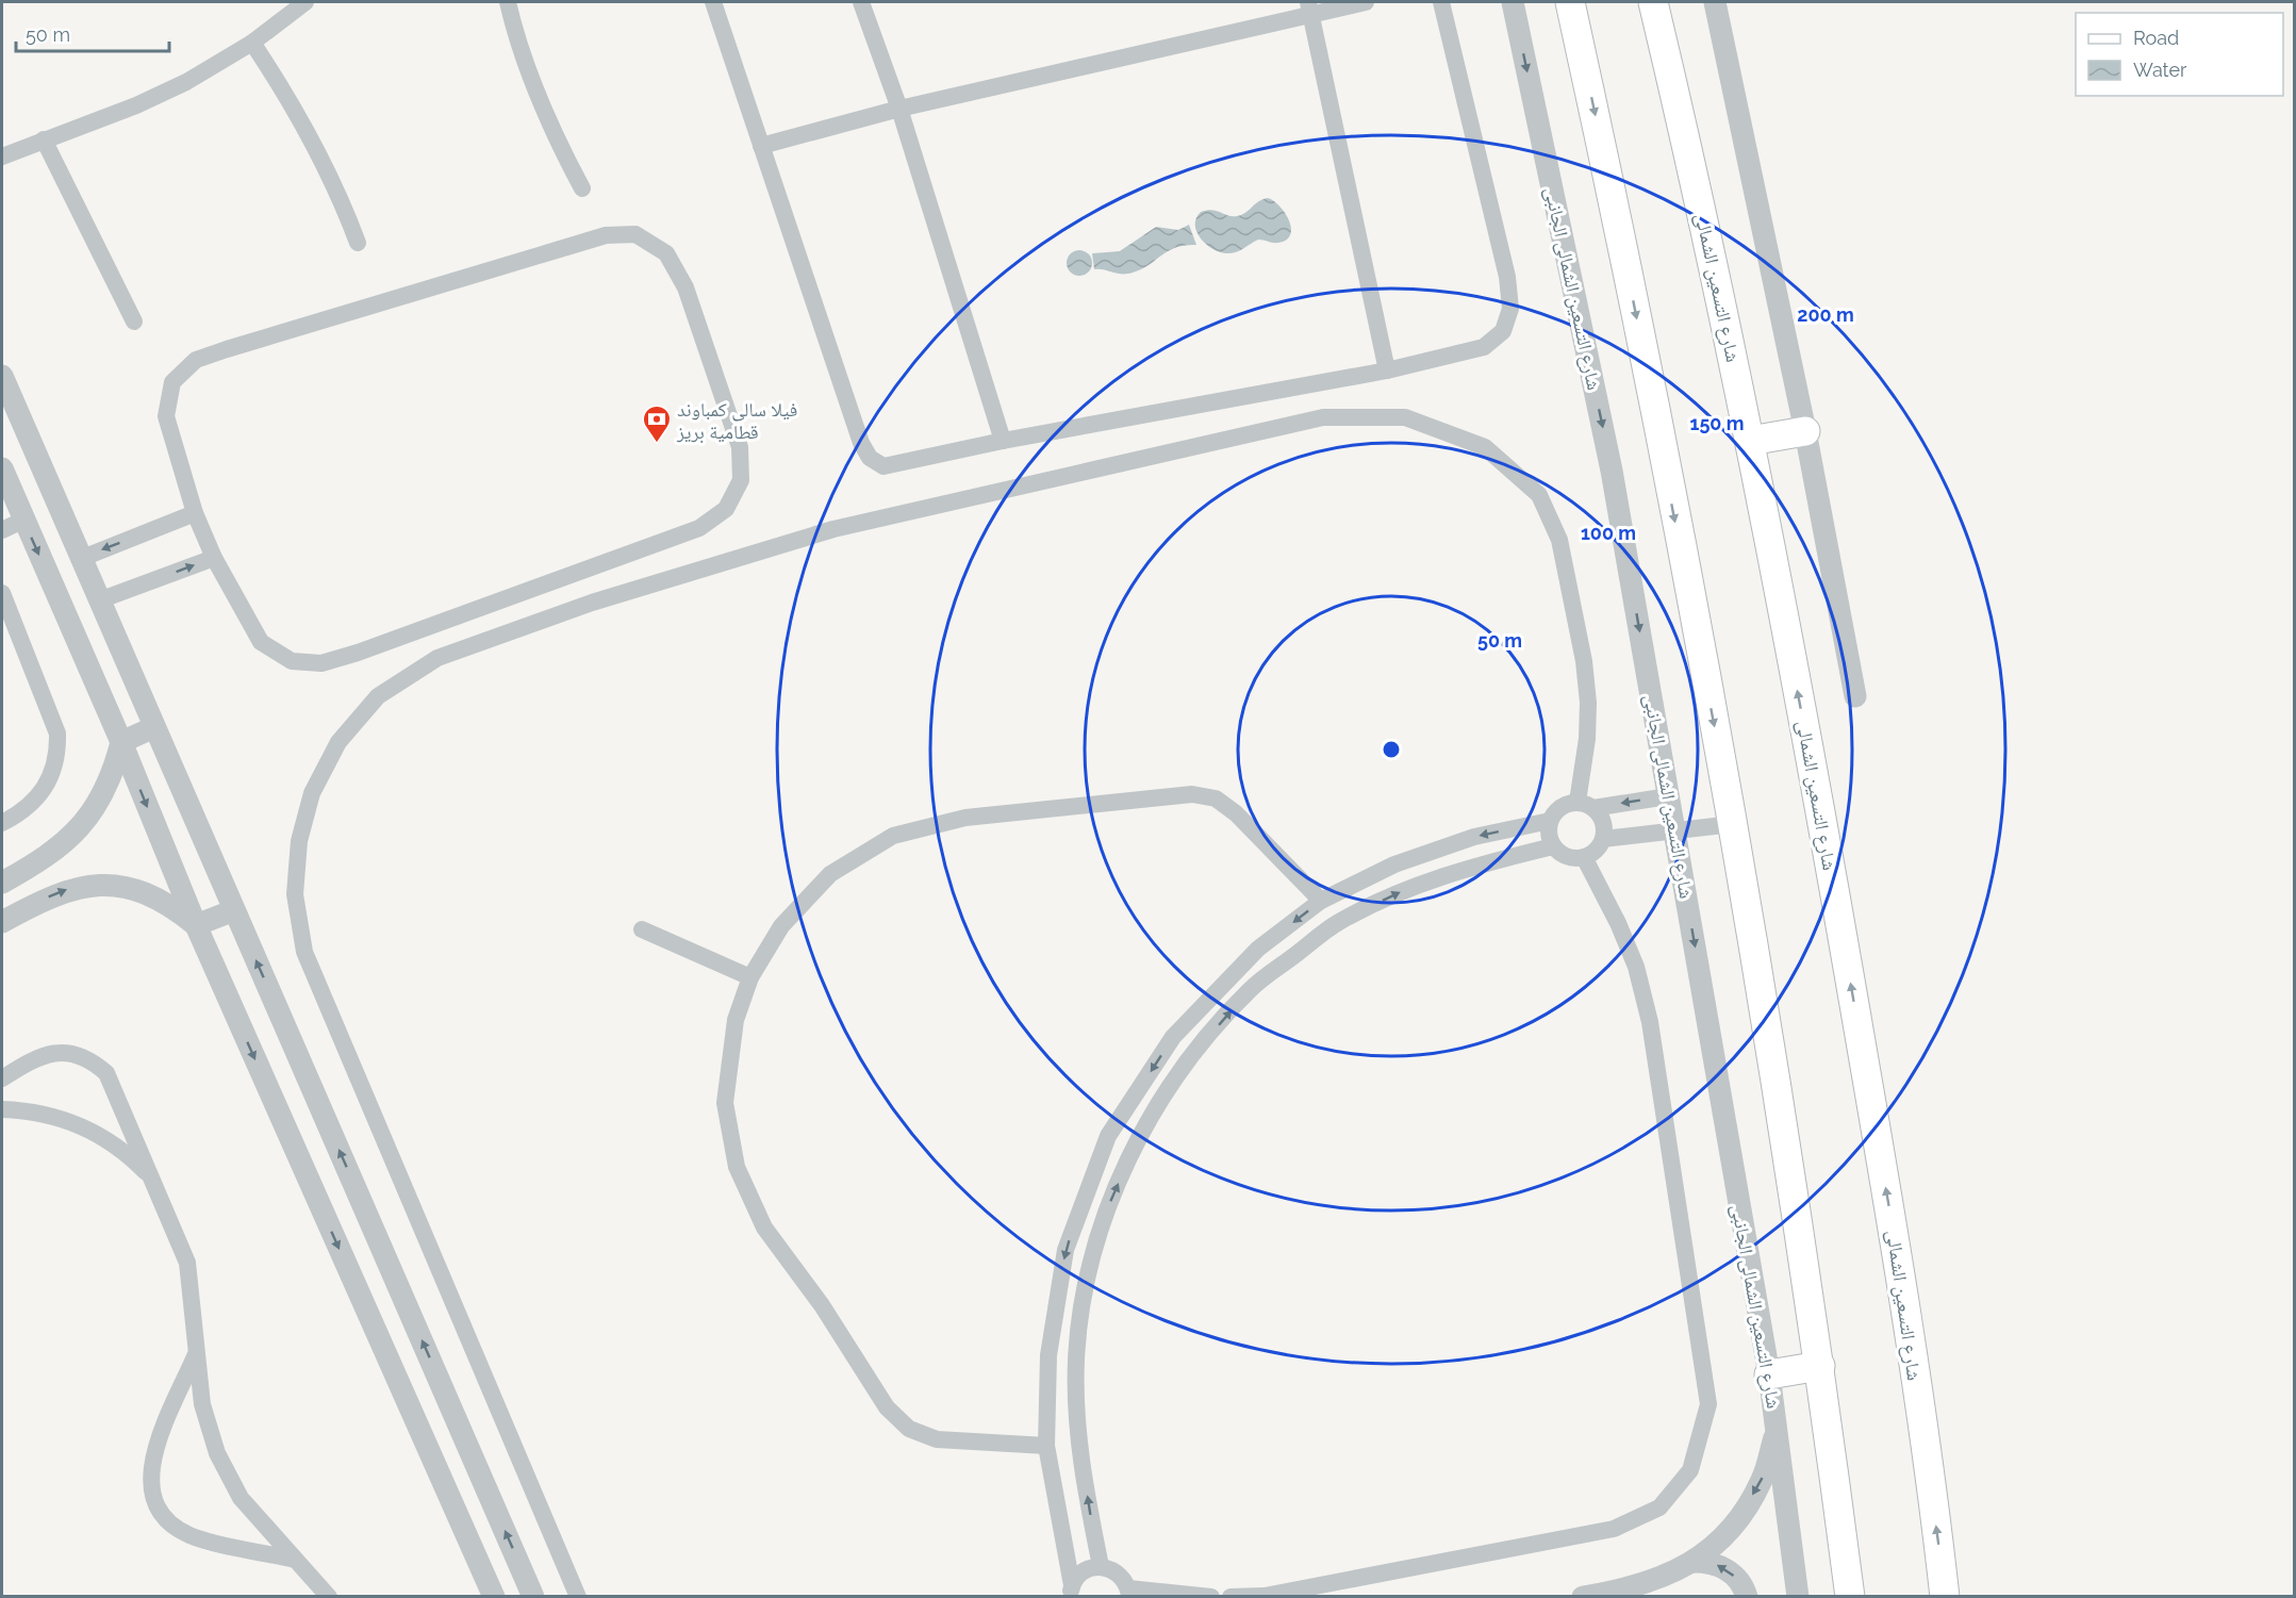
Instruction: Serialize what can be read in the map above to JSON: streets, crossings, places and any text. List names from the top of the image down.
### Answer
{
  "streets": {
    "main road": ["شارع التسعين الشمالى"],
    "street": ["شارع التسعين الشمالى الجانبى"]
  },
  "places": {
    "bank": ["فيلا سالى كمباوند قطامية بريز"]
  },
  "legend": ["Road", "Water"],
  "scale_bar": "50 m",
  "rings": [
    "200 m",
    "150 m",
    "100 m",
    "50 m"
  ]
}
